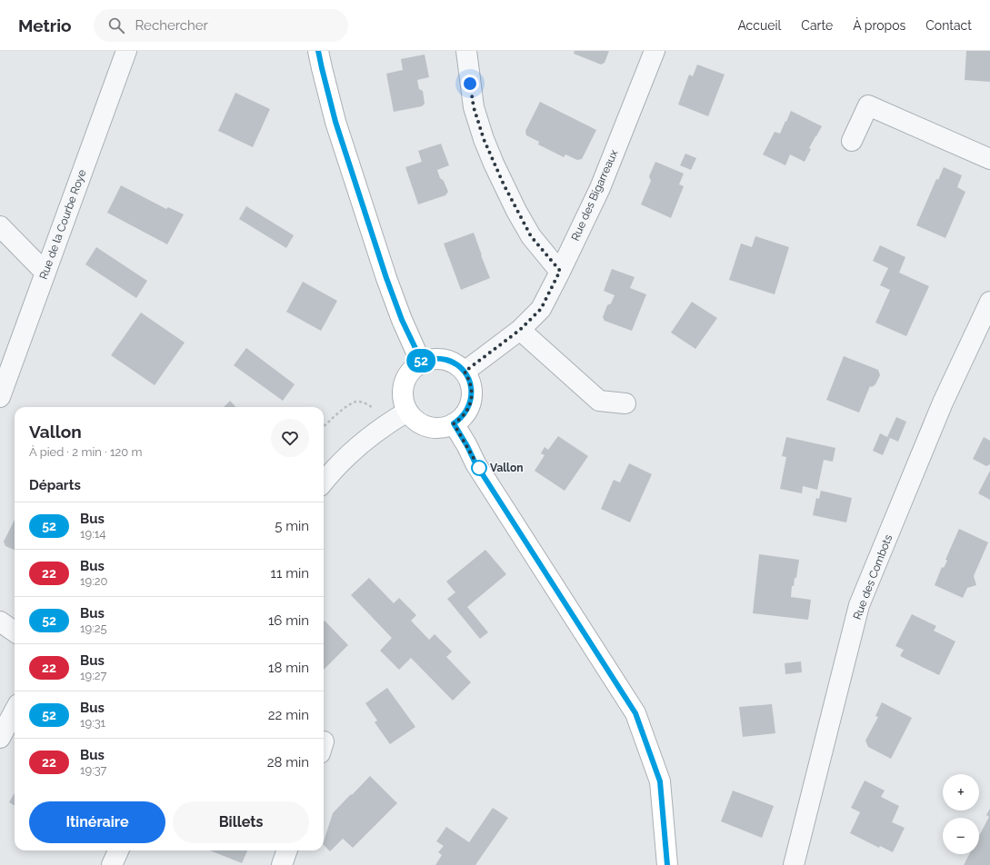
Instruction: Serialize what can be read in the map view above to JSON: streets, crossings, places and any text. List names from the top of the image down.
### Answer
{
  "streets": {
    "street": ["Rue des Bigarreaux", "Rue de la Courbe Roye", "Rue des Combots"]
  },
  "places": ["Vallon"],
  "lines": ["bus line 52"],
  "page": {
    "header": "Metrio",
    "search": "Rechercher",
    "nav": [
      "Accueil",
      "Carte",
      "À propos",
      "Contact"
    ],
    "on_map": "52",
    "heading": [
      ["Vallon", "À pied · 2 min · 120 m"],
      "Départs"
    ],
    "list": [
      {
        "mark": "52",
        "name": "Bus",
        "note": "19:14",
        "value": "5 min"
      },
      {
        "mark": "22",
        "name": "Bus",
        "note": "19:20",
        "value": "11 min"
      },
      {
        "mark": "52",
        "name": "Bus",
        "note": "19:25",
        "value": "16 min"
      },
      {
        "mark": "22",
        "name": "Bus",
        "note": "19:27",
        "value": "18 min"
      },
      {
        "mark": "52",
        "name": "Bus",
        "note": "19:31",
        "value": "22 min"
      },
      {
        "mark": "22",
        "name": "Bus",
        "note": "19:37",
        "value": "28 min"
      }
    ],
    "map_buttons": ["+", "−"],
    "buttons": ["Itinéraire", "Billets"]
  }
}
